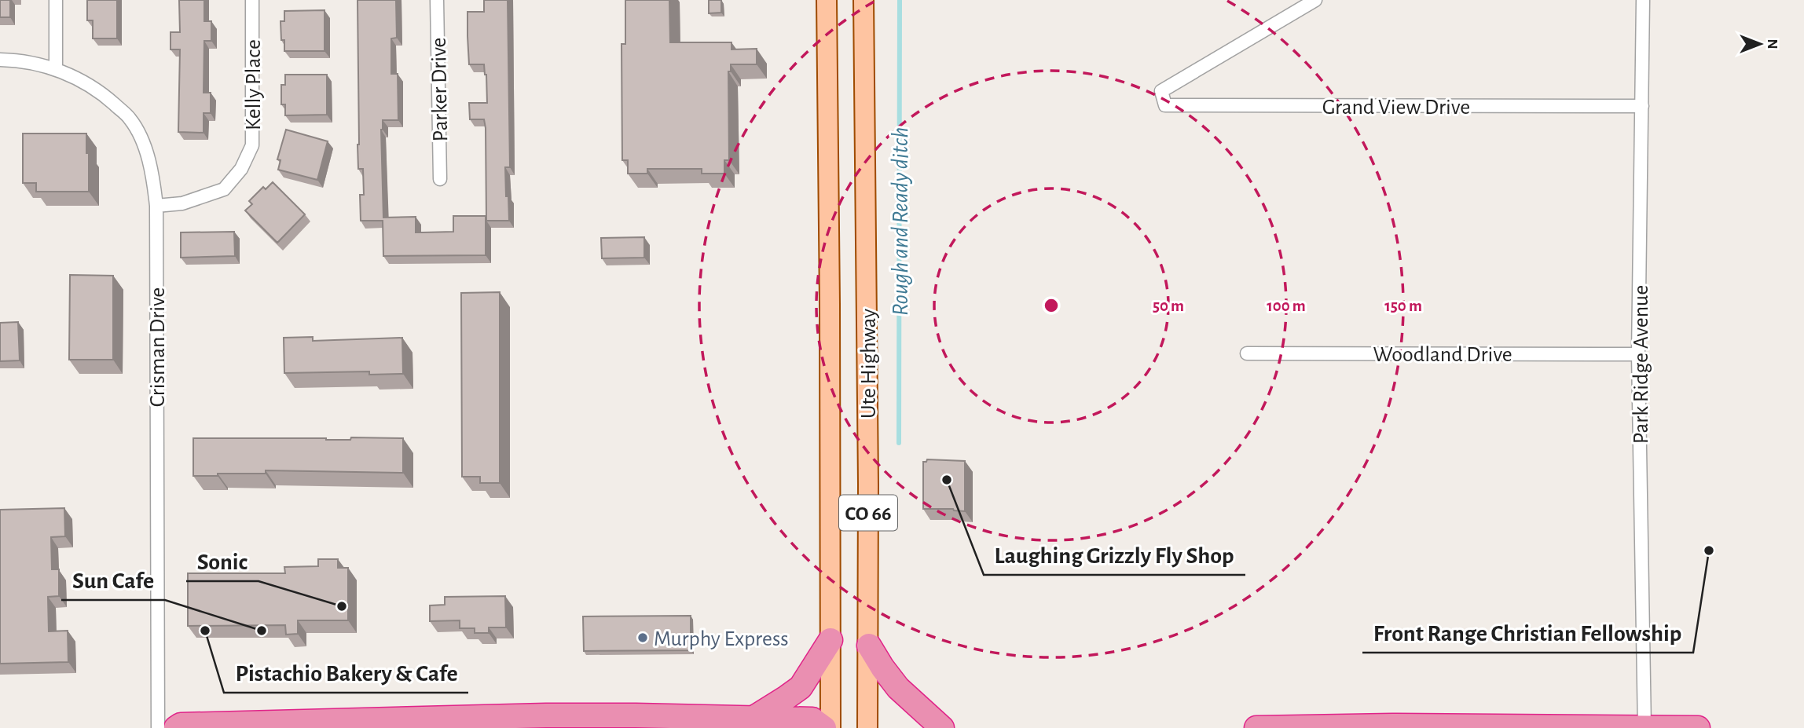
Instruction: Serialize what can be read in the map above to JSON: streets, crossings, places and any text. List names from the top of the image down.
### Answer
{
  "streets": {
    "main road": ["Ute Highway", "CO 66"],
    "street": [
      "Kelly Place",
      "Parker Drive",
      "Grand View Drive",
      "Crisman Drive",
      "Woodland Drive",
      "Park Ridge Avenue"
    ]
  },
  "crossings": [
    ["Kelly Place", "Crisman Drive"],
    ["Grand View Drive", "Park Ridge Avenue"],
    ["Woodland Drive", "Park Ridge Avenue"]
  ],
  "water": ["Rough and Ready ditch"],
  "places": [
    "Laughing Grizzly Fly Shop",
    "Front Range Christian Fellowship",
    "Sonic",
    "Pistachio Bakery & Cafe",
    "Sun Cafe",
    "Murphy Express"
  ],
  "north": "right",
  "rings": ["50 m", "100 m", "150 m"]
}
